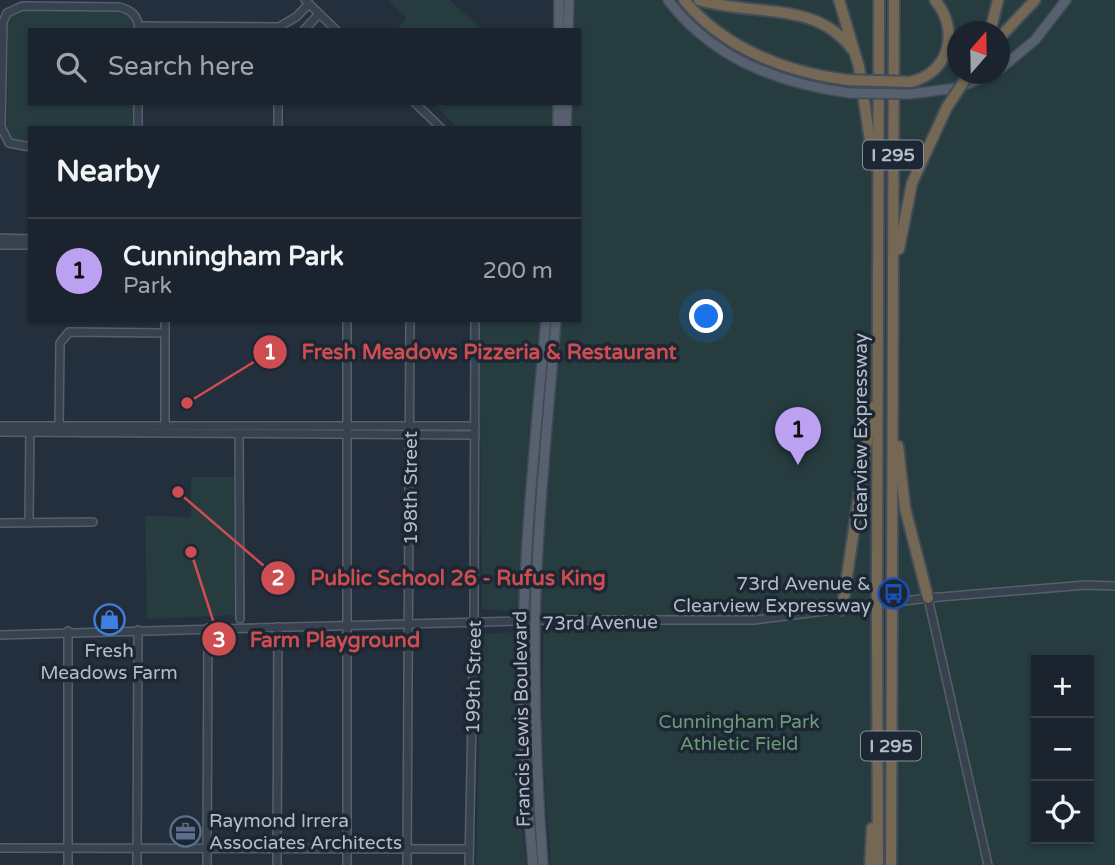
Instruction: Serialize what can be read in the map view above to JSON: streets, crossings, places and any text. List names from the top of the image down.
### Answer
{
  "streets": {
    "highway": ["I 295", "Clearview Expressway"],
    "main road": ["Francis Lewis Boulevard"],
    "street": ["198th Street", "73rd Avenue", "199th Street"]
  },
  "crossings": [
    ["198th Street", "73rd Avenue"],
    ["73rd Avenue", "199th Street"],
    ["73rd Avenue", "Francis Lewis Boulevard"]
  ],
  "parks": ["Cunningham Park Athletic Field"],
  "places": {
    "other": ["Fresh Meadows Pizzeria & Restaurant", "Public School 26 - Rufus King", "Farm Playground"],
    "bus stop": ["73rd Avenue & Clearview Expressway"],
    "shop": ["Fresh Meadows Farm"],
    "office": ["Raymond Irrera Associates Architects"]
  },
  "north": "top",
  "page": {
    "search": "Search here",
    "heading": "Nearby",
    "list": [
      {
        "mark": "1",
        "name": "Cunningham Park",
        "note": "Park",
        "value": "200 m"
      }
    ],
    "pins": "1",
    "map_buttons": ["+", "−"]
  }
}
